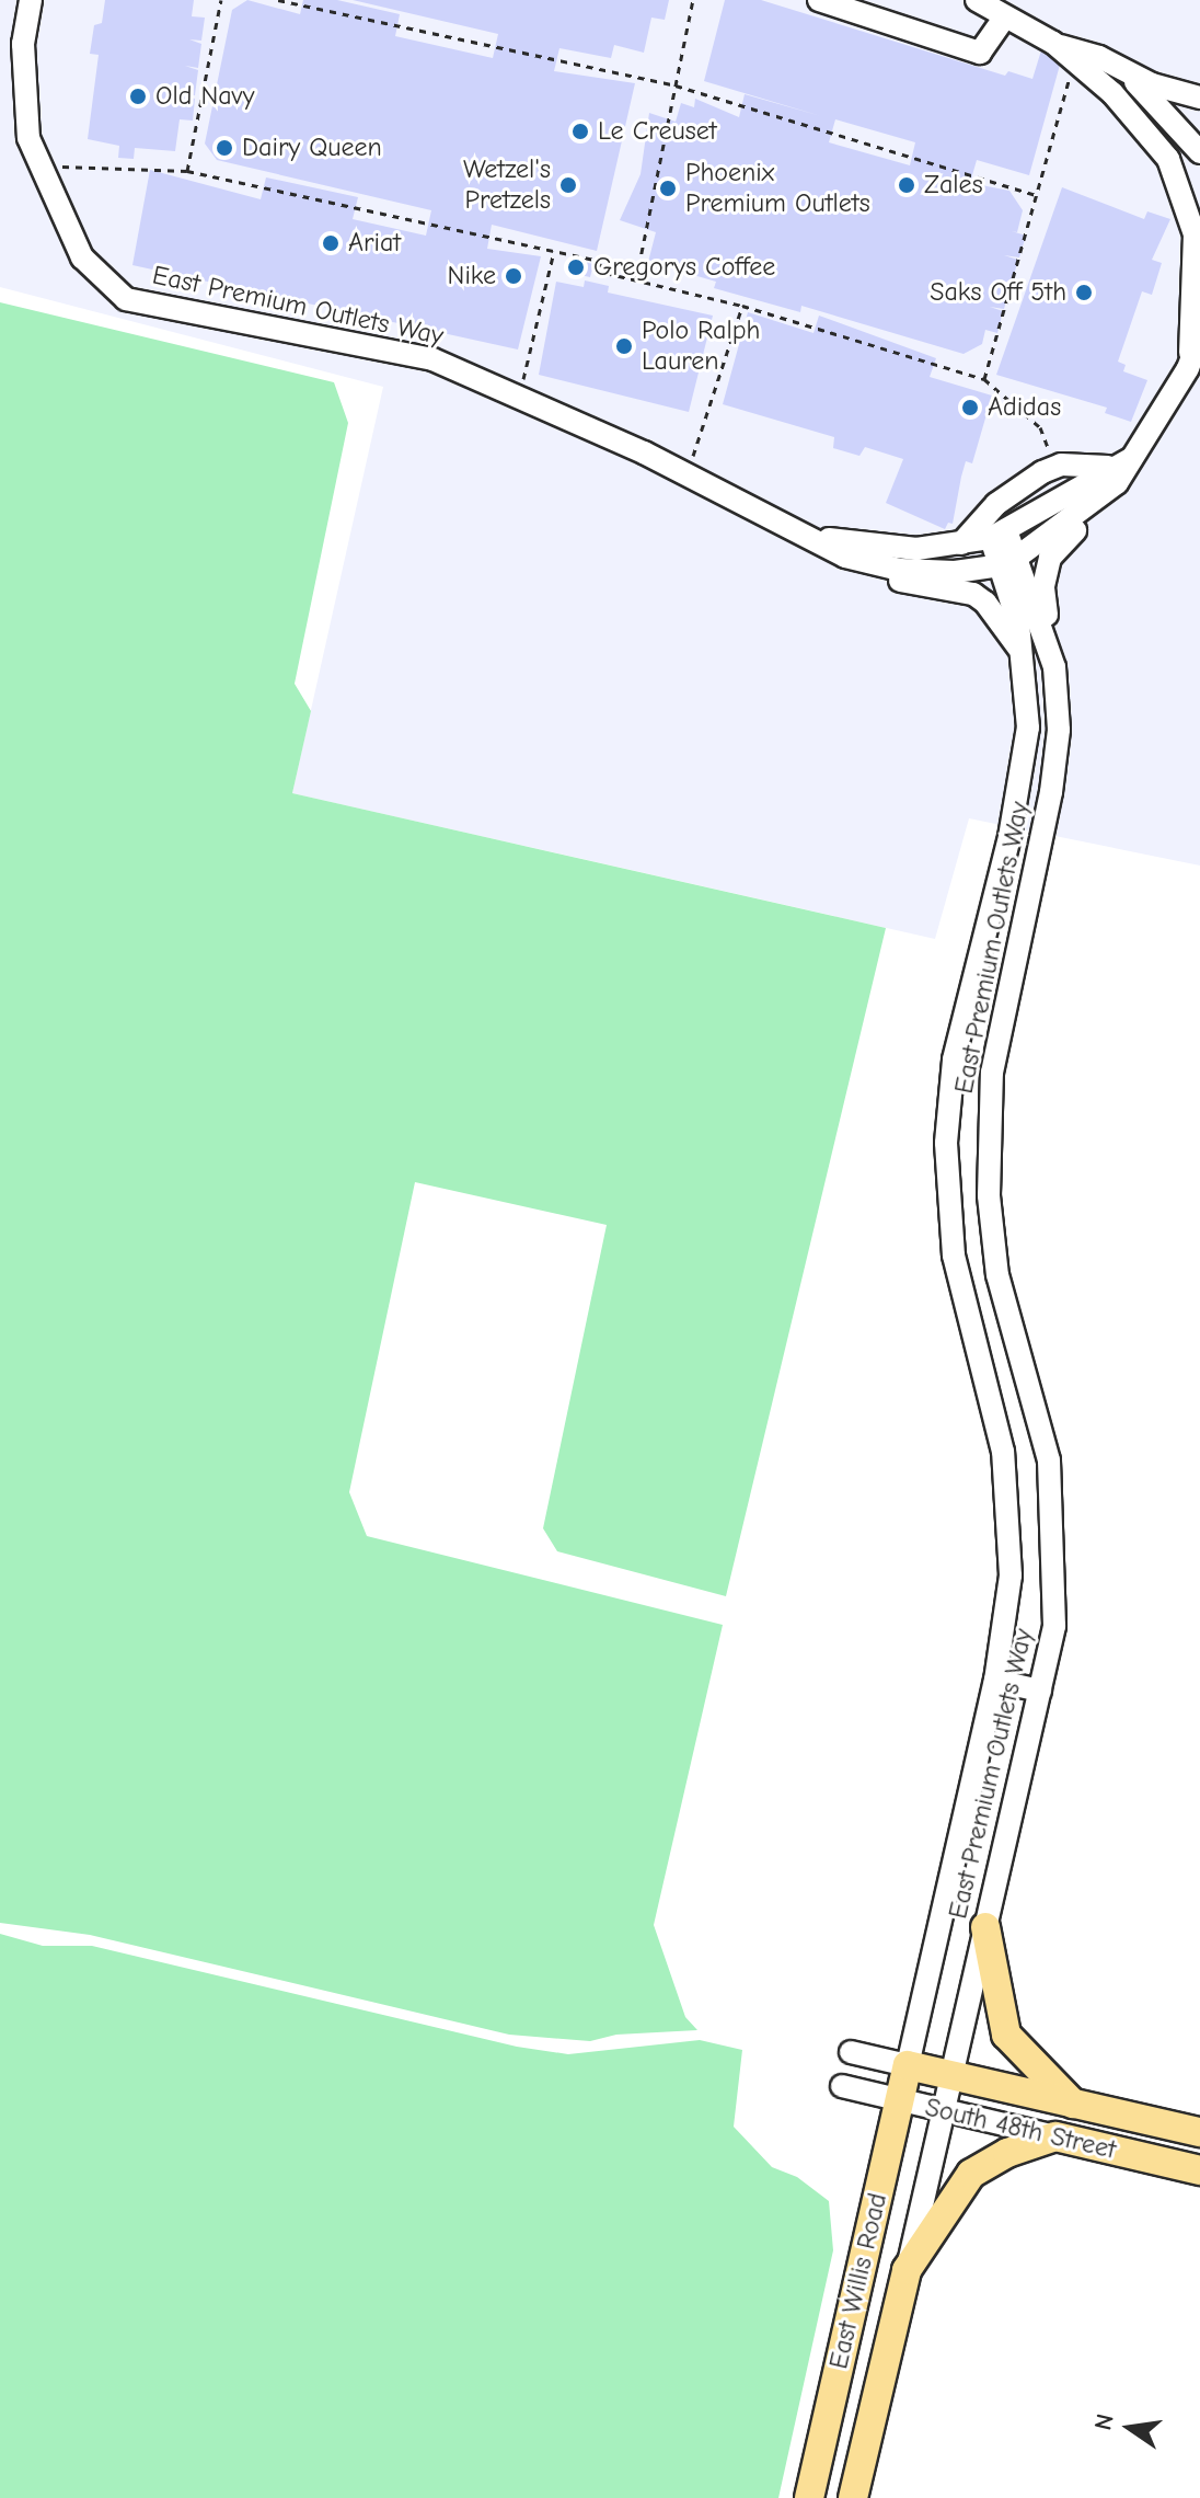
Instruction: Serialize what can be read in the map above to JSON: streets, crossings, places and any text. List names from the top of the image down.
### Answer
{
  "streets": {
    "main road": ["South 48th Street", "East Willis Road"],
    "street": ["East Premium Outlets Way"]
  },
  "crossings": [
    ["East Premium Outlets Way", "South 48th Street"],
    ["East Premium Outlets Way", "East Willis Road"],
    ["South 48th Street", "East Willis Road"]
  ],
  "places": [
    "Old Navy",
    "Le Creuset",
    "Dairy Queen",
    "Wetzel's Pretzels",
    "Zales",
    "Phoenix Premium Outlets",
    "Ariat",
    "Gregorys Coffee",
    "Nike",
    "Saks Off 5th",
    "Polo Ralph Lauren",
    "Adidas"
  ],
  "north": "left"
}
